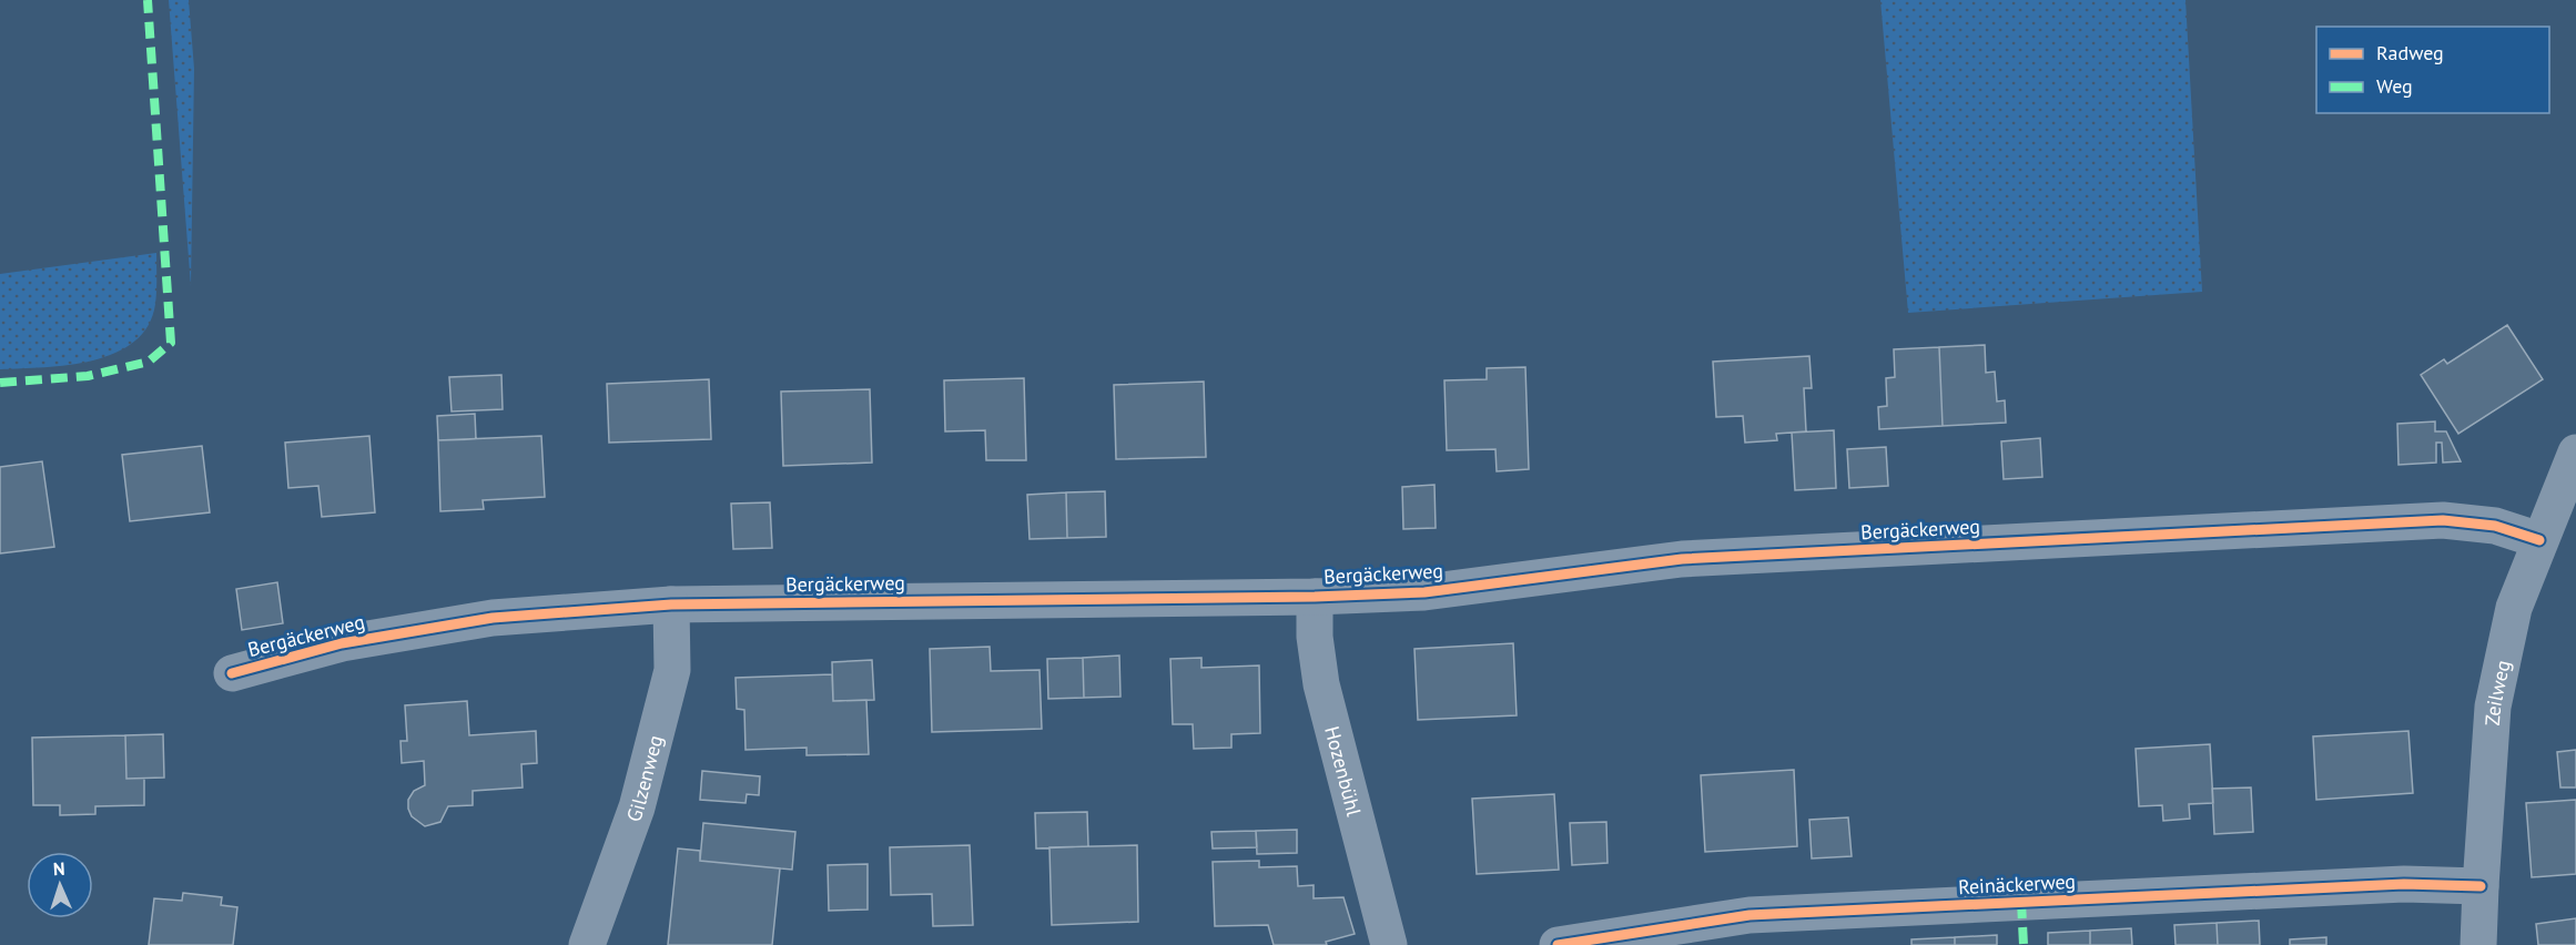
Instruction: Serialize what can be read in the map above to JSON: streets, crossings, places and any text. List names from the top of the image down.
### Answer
{
  "streets": {
    "street": [
      "Bergäckerweg",
      "Zeilweg",
      "Hozenbühl",
      "Gilzenweg",
      "Reinäckerweg"
    ]
  },
  "crossings": [
    ["Bergäckerweg", "Zeilweg"],
    ["Bergäckerweg", "Hozenbühl"],
    ["Bergäckerweg", "Gilzenweg"],
    ["Zeilweg", "Reinäckerweg"]
  ],
  "legend": ["Radweg", "Weg"],
  "north": "top"
}
